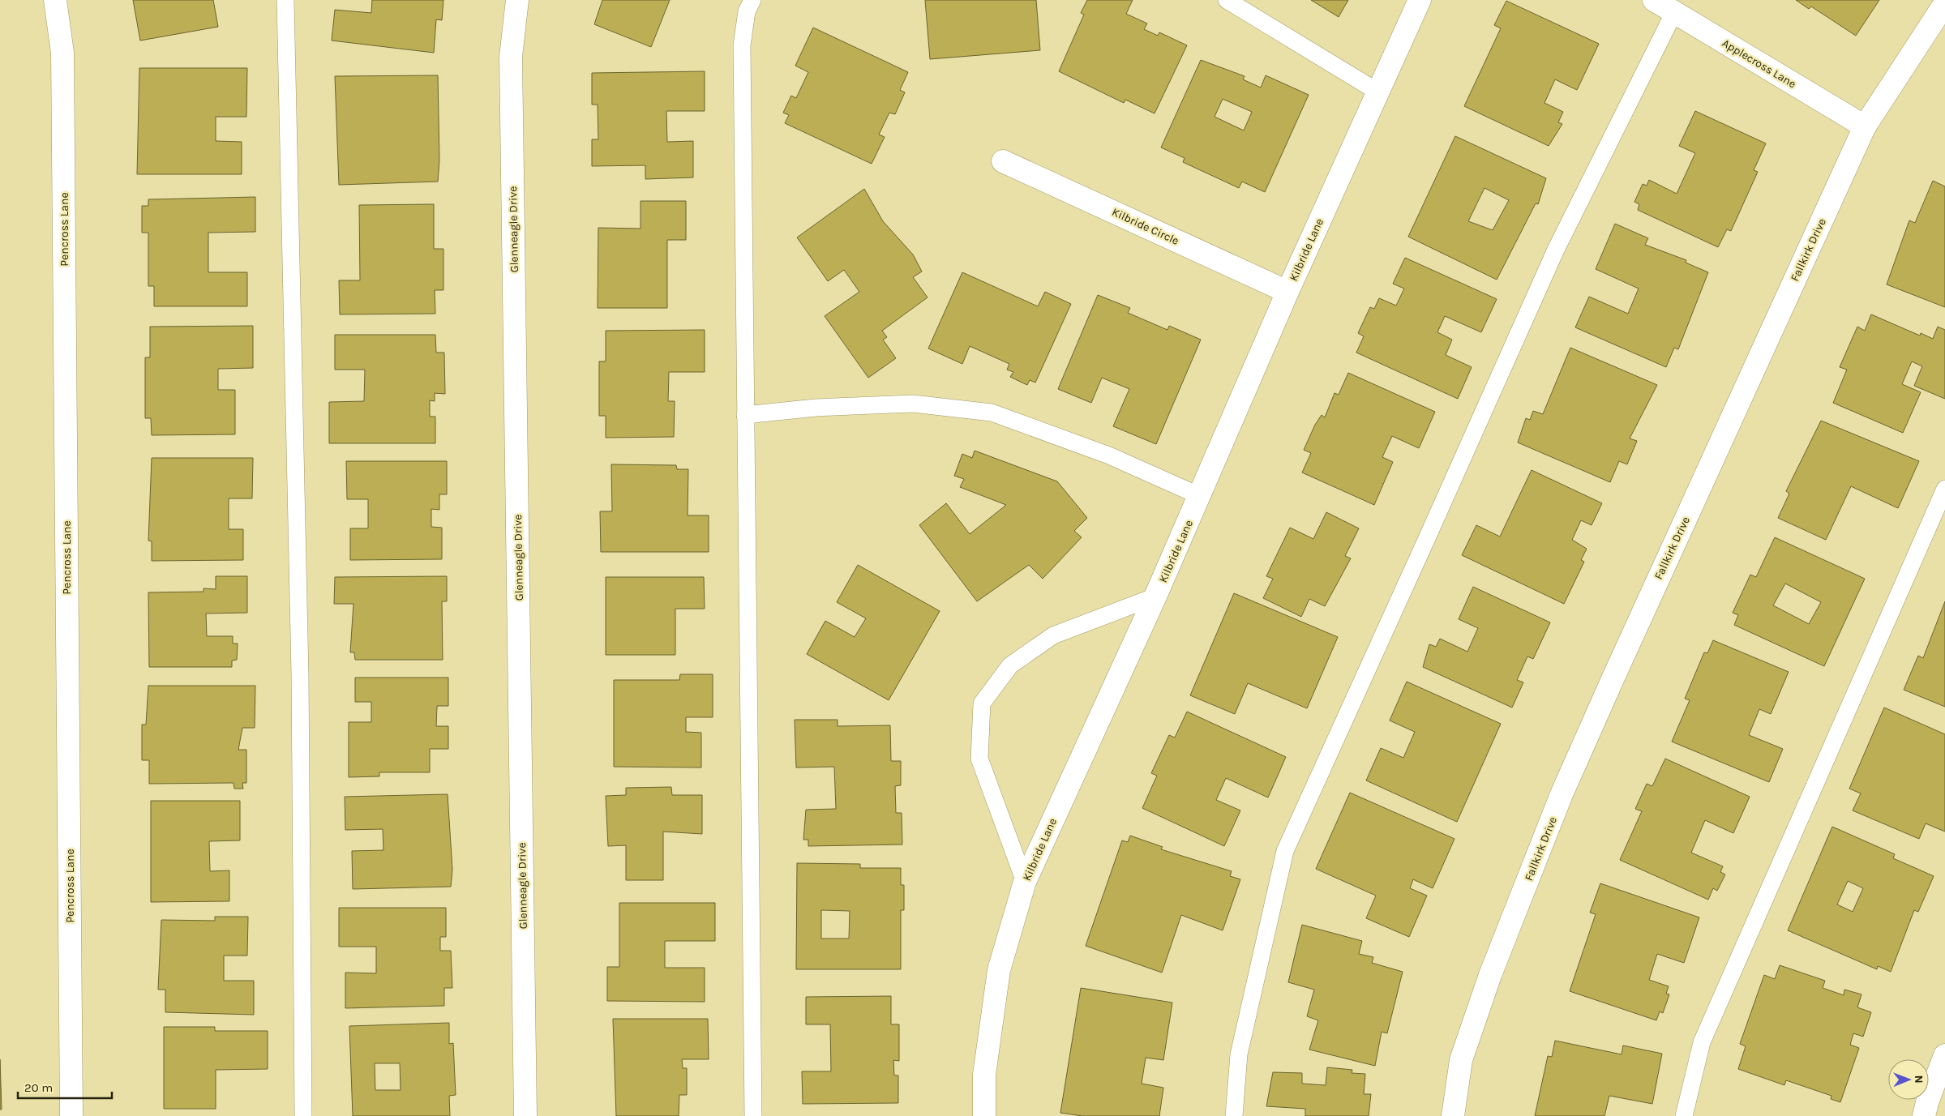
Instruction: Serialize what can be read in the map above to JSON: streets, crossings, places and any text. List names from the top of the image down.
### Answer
{
  "streets": {
    "street": [
      "Applecross Lane",
      "Kilbride Circle",
      "Pencross Lane",
      "Glenneagle Drive",
      "Kilbride Lane",
      "Fallkirk Drive"
    ]
  },
  "crossings": [
    ["Applecross Lane", "Fallkirk Drive"],
    ["Kilbride Circle", "Kilbride Lane"]
  ],
  "scale_bar": "20 m",
  "north": "right"
}
